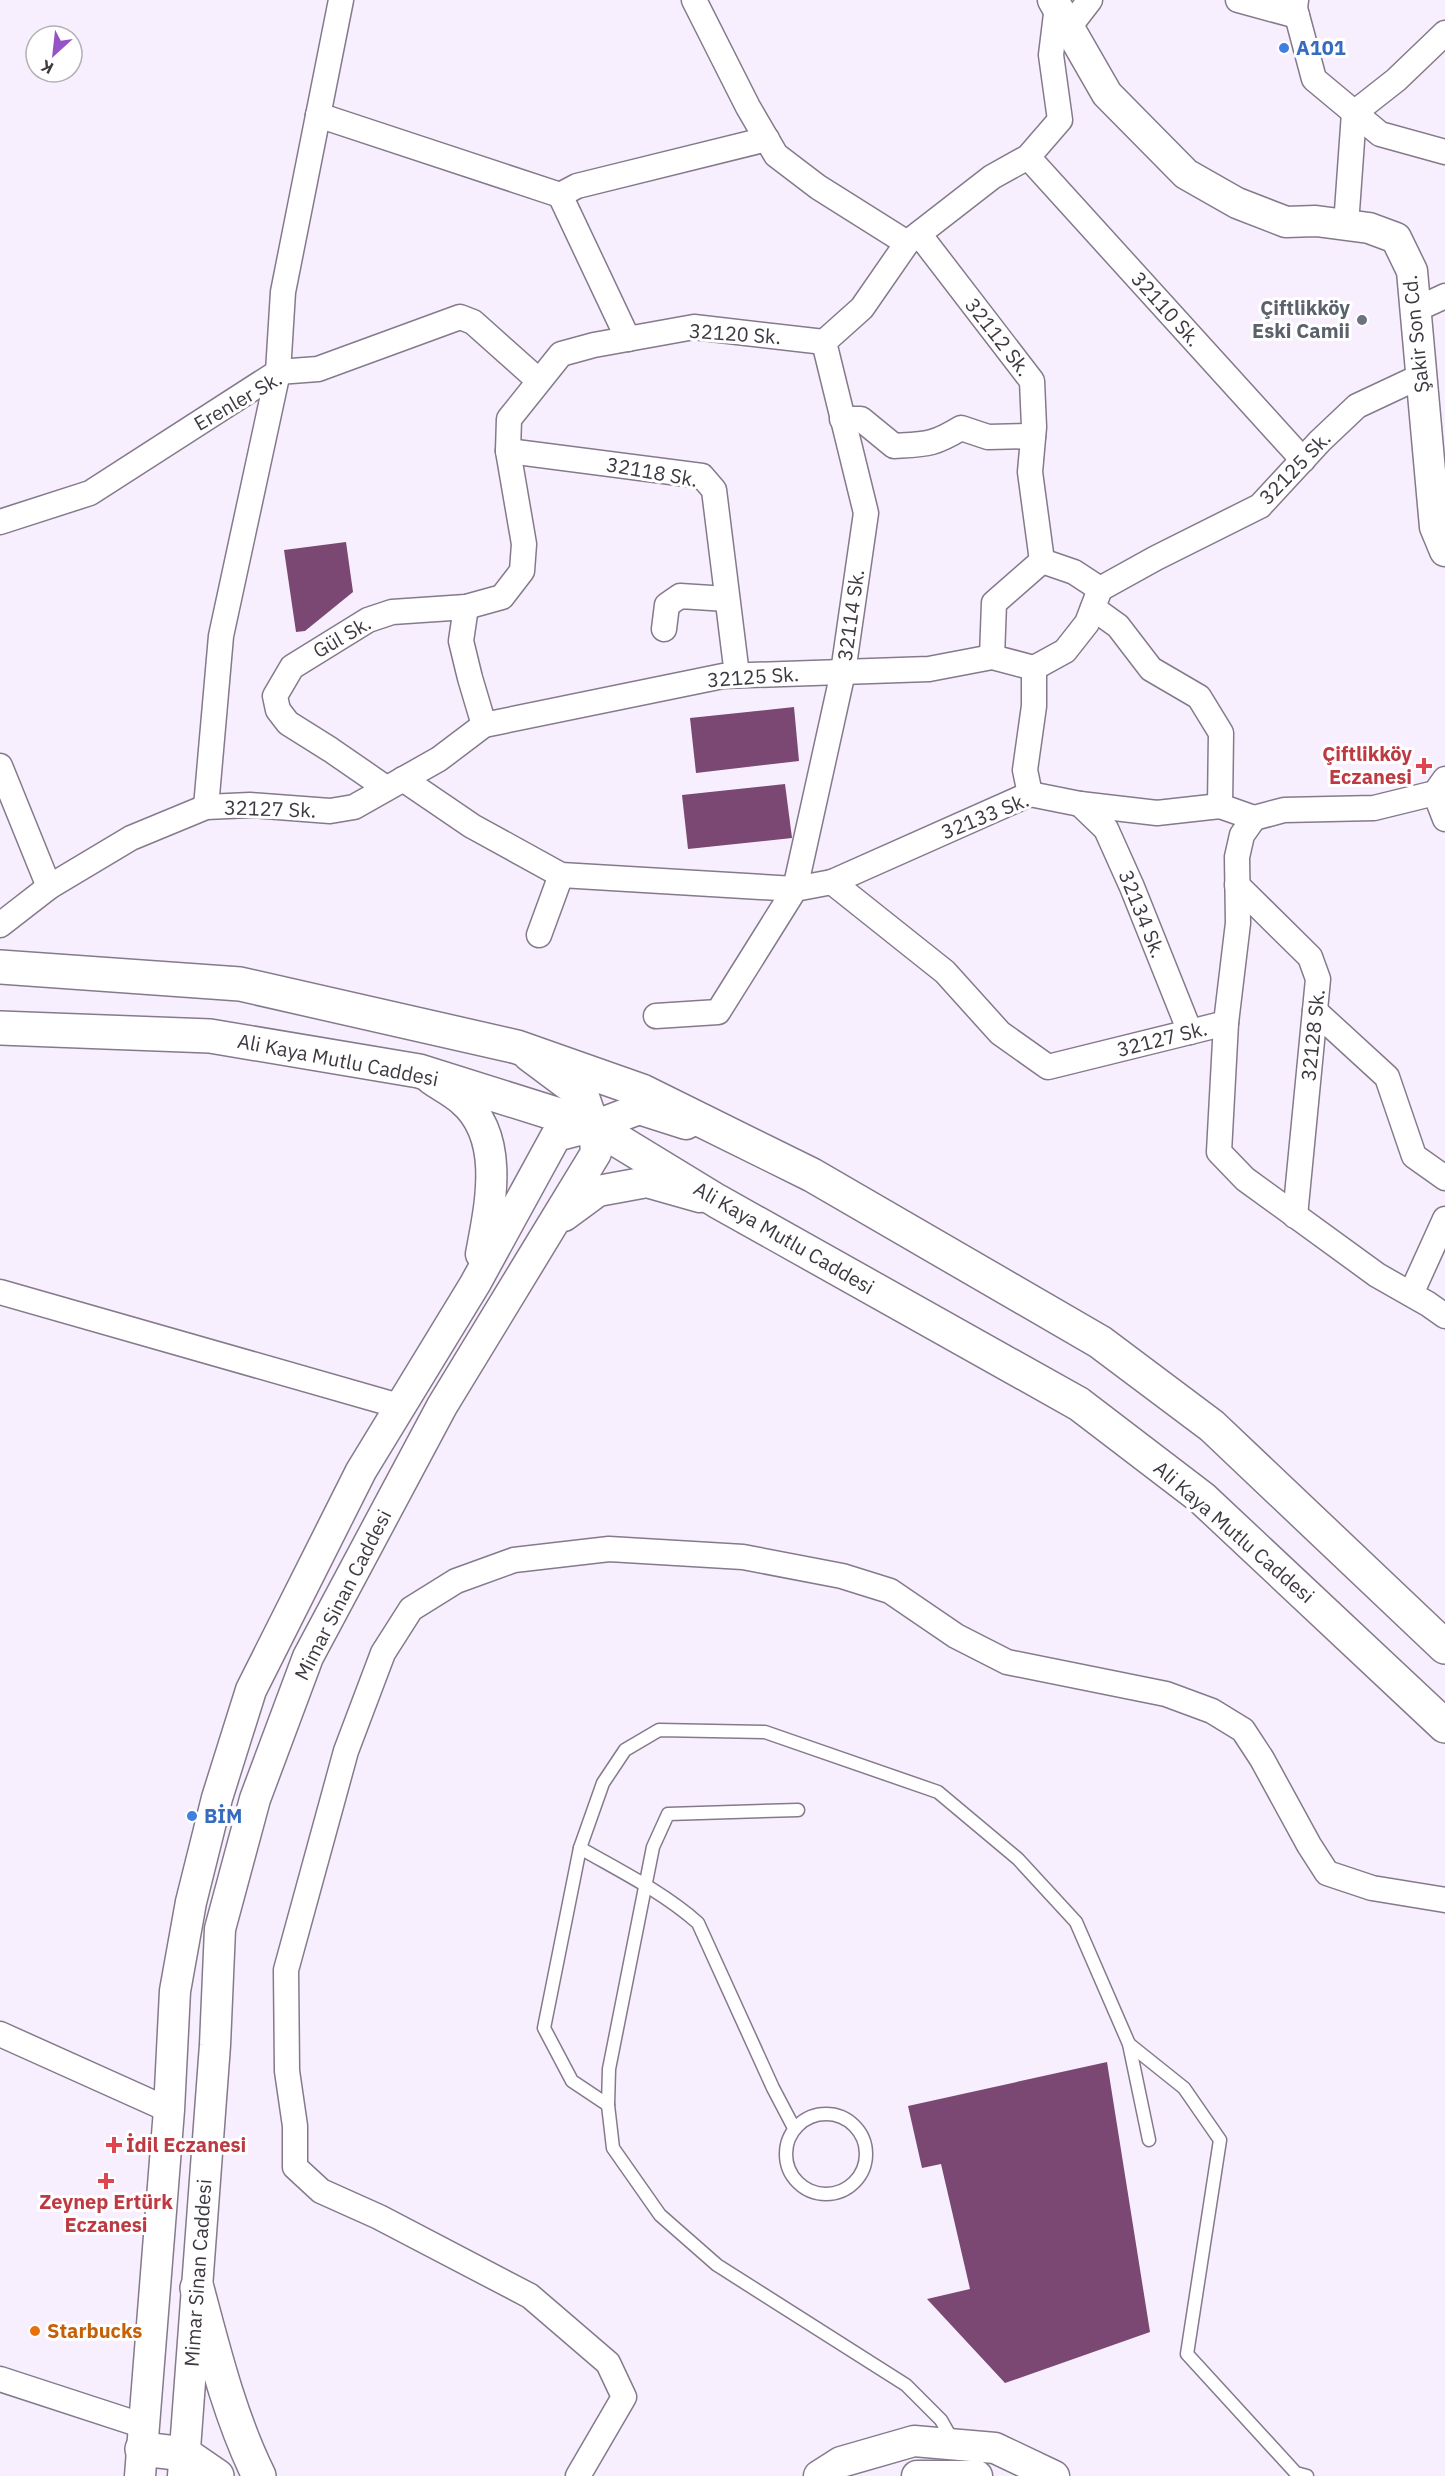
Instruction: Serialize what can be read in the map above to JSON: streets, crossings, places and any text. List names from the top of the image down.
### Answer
{
  "streets": {
    "main road": ["Ali Kaya Mutlu Caddesi"],
    "street": [
      "32110 Sk.",
      "32120 Sk.",
      "Şakir Son Cd.",
      "32112 Sk.",
      "Erenler Sk.",
      "32125 Sk.",
      "32118 Sk.",
      "32114 Sk.",
      "Gül Sk.",
      "32127 Sk.",
      "32133 Sk.",
      "32134 Sk.",
      "32128 Sk.",
      "Mimar Sinan Caddesi"
    ]
  },
  "crossings": [
    ["32110 Sk.", "32125 Sk."],
    ["32120 Sk.", "Erenler Sk."],
    ["32120 Sk.", "32118 Sk."],
    ["32120 Sk.", "32114 Sk."],
    ["32120 Sk.", "Gül Sk."],
    ["Şakir Son Cd.", "32125 Sk."],
    ["32112 Sk.", "32125 Sk."],
    ["32125 Sk.", "32118 Sk."],
    ["32125 Sk.", "32114 Sk."],
    ["32125 Sk.", "Gül Sk."],
    ["32125 Sk.", "32127 Sk."],
    ["32114 Sk.", "32133 Sk."],
    ["Gül Sk.", "32127 Sk."],
    ["32127 Sk.", "32133 Sk."],
    ["32127 Sk.", "32134 Sk."],
    ["32127 Sk.", "32128 Sk."],
    ["32133 Sk.", "32134 Sk."],
    ["Ali Kaya Mutlu Caddesi", "Mimar Sinan Caddesi"]
  ],
  "places": {
    "other": [
      "A101",
      "Çiftlikköy Eski Camii",
      "BİM",
      "Starbucks"
    ],
    "health": ["Çiftlikköy Eczanesi", "İdil Eczanesi", "Zeynep Ertürk Eczanesi"]
  },
  "north": "bottom left"
}
